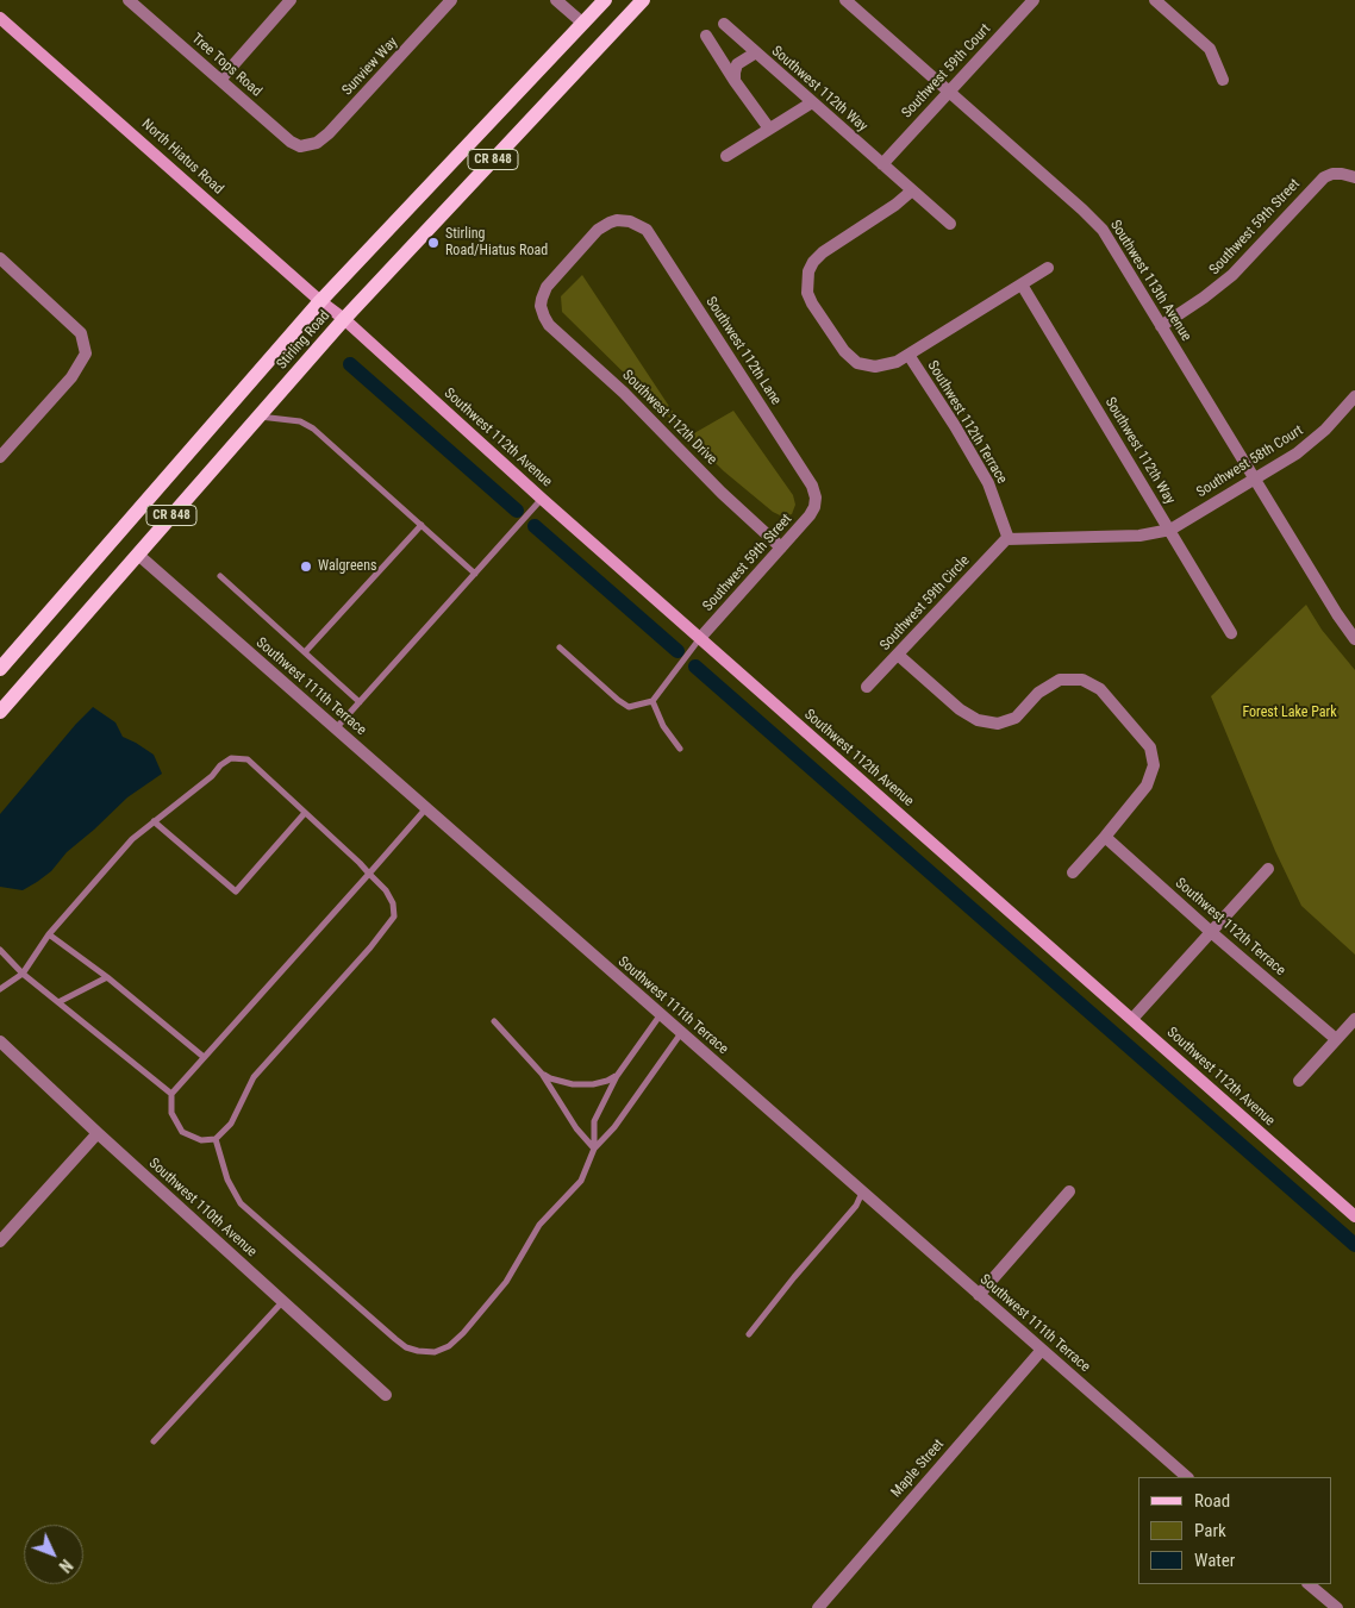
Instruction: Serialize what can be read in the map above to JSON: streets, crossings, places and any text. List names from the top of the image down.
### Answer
{
  "streets": {
    "main road": ["CR 848", "Stirling Road"],
    "street": [
      "Tree Tops Road",
      "Sunview Way",
      "Southwest 59th Court",
      "Southwest 112th Way",
      "North Hiatus Road",
      "Southwest 59th Street",
      "Southwest 113th Avenue",
      "Southwest 112th Lane",
      "Southwest 112th Drive",
      "Southwest 112th Terrace",
      "Southwest 112th Avenue",
      "Southwest 58th Court",
      "Southwest 59th Circle",
      "Southwest 111th Terrace",
      "Southwest 110th Avenue",
      "Maple Street"
    ]
  },
  "crossings": [
    ["Tree Tops Road", "Sunview Way"],
    ["Southwest 59th Court", "Southwest 112th Way"],
    ["Southwest 59th Court", "Southwest 113th Avenue"],
    ["Southwest 112th Way", "Southwest 58th Court"],
    ["North Hiatus Road", "Stirling Road"],
    ["North Hiatus Road", "Southwest 112th Avenue"],
    ["Southwest 59th Street", "Southwest 113th Avenue"],
    ["Southwest 59th Street", "Southwest 112th Lane"],
    ["Southwest 59th Street", "Southwest 112th Drive"],
    ["Southwest 59th Street", "Southwest 112th Avenue"],
    ["Southwest 113th Avenue", "Southwest 58th Court"],
    ["Stirling Road", "Southwest 112th Avenue"],
    ["Stirling Road", "Southwest 111th Terrace"],
    ["Southwest 112th Lane", "Southwest 112th Drive"],
    ["Southwest 112th Terrace", "Southwest 58th Court"],
    ["Southwest 112th Terrace", "Southwest 59th Circle"],
    ["Southwest 58th Court", "Southwest 59th Circle"],
    ["Southwest 111th Terrace", "Maple Street"]
  ],
  "parks": ["Forest Lake Park"],
  "places": ["Stirling Road/Hiatus Road", "Walgreens"],
  "legend": ["Road", "Park", "Water"],
  "north": "bottom right"
}
